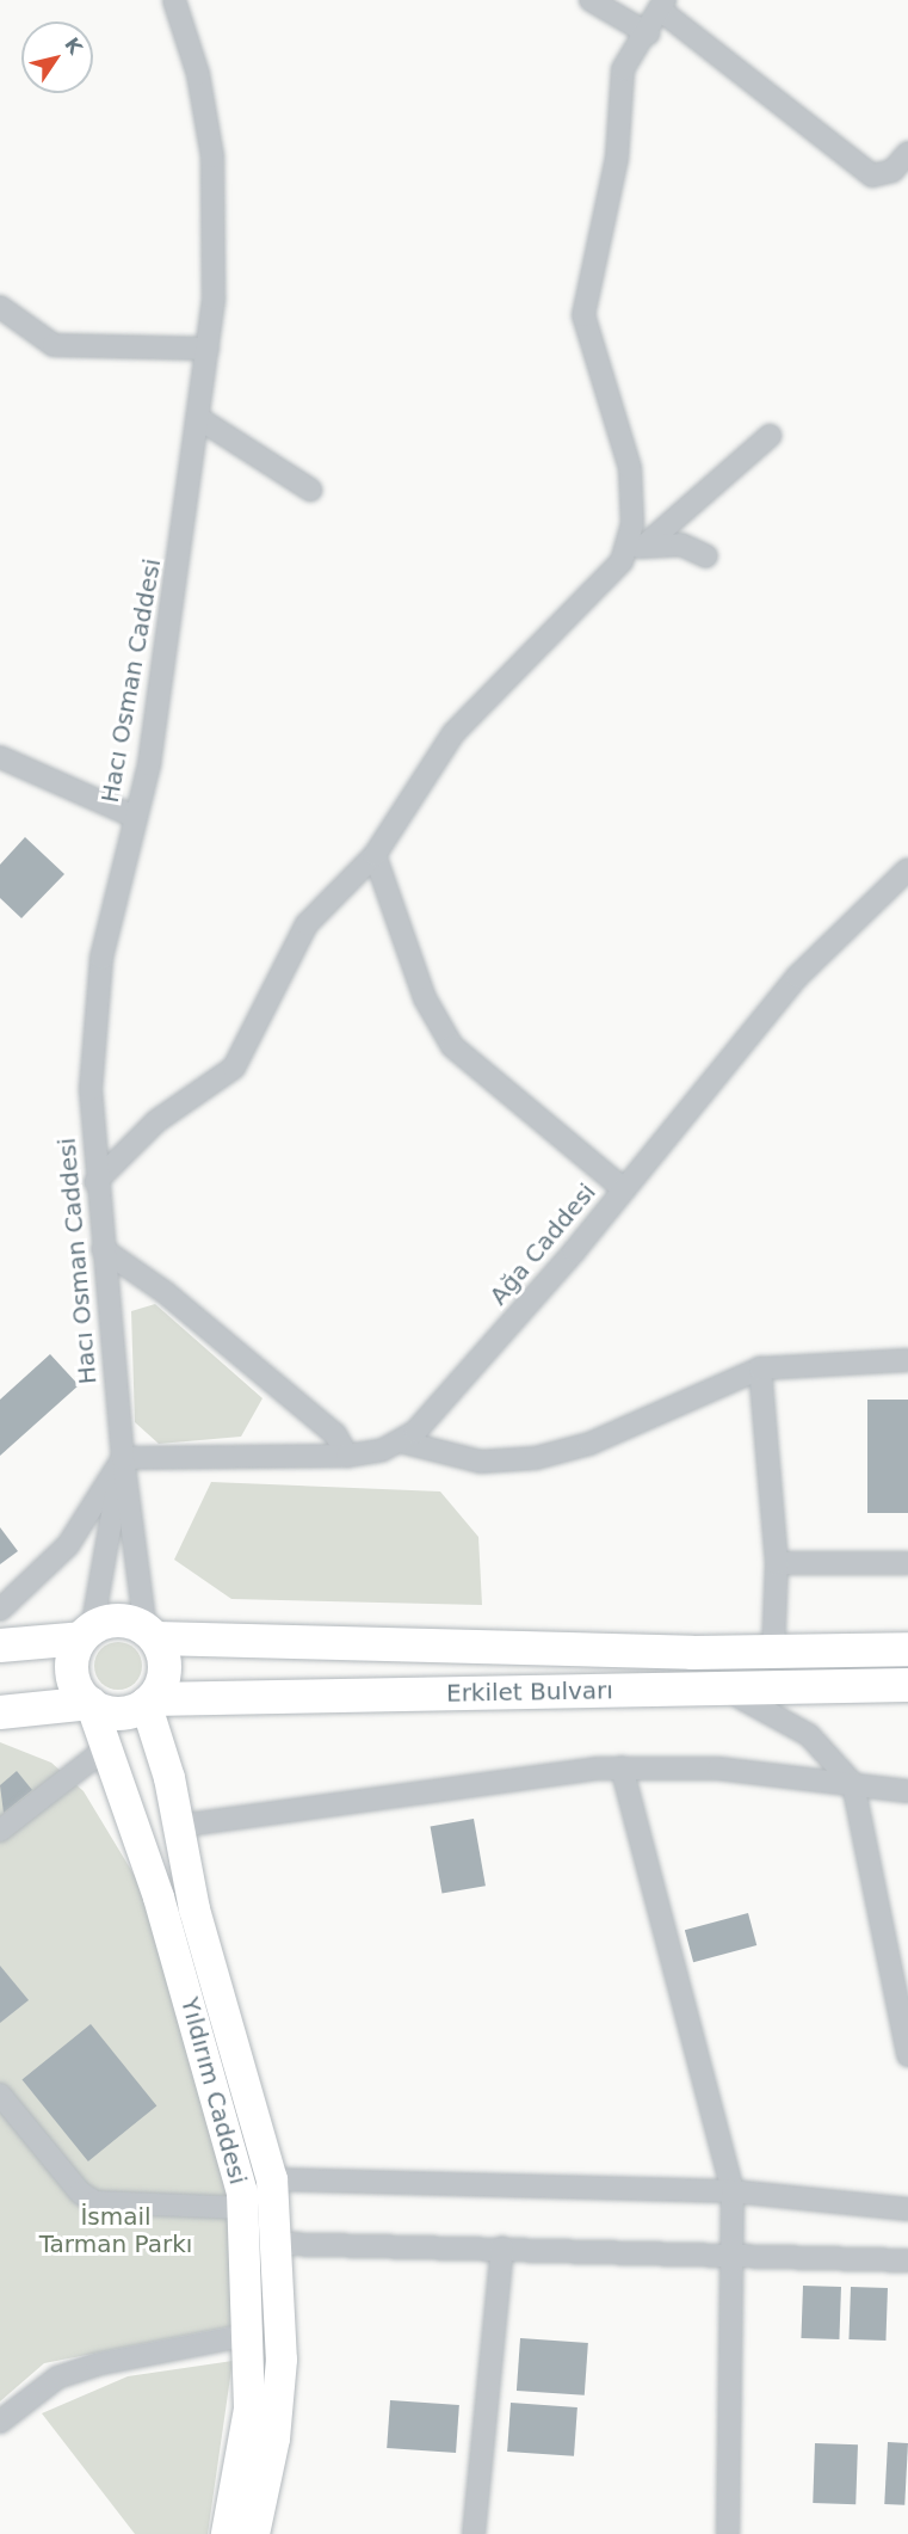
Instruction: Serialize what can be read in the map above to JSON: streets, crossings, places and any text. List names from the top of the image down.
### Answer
{
  "streets": {
    "main road": ["Erkilet Bulvarı"],
    "street": ["Hacı Osman Caddesi", "Ağa Caddesi", "Yıldırım Caddesi"]
  },
  "crossings": [
    ["Hacı Osman Caddesi", "Ağa Caddesi"],
    ["Erkilet Bulvarı", "Yıldırım Caddesi"]
  ],
  "parks": ["İsmail Tarman Parkı"],
  "north": "top right"
}
